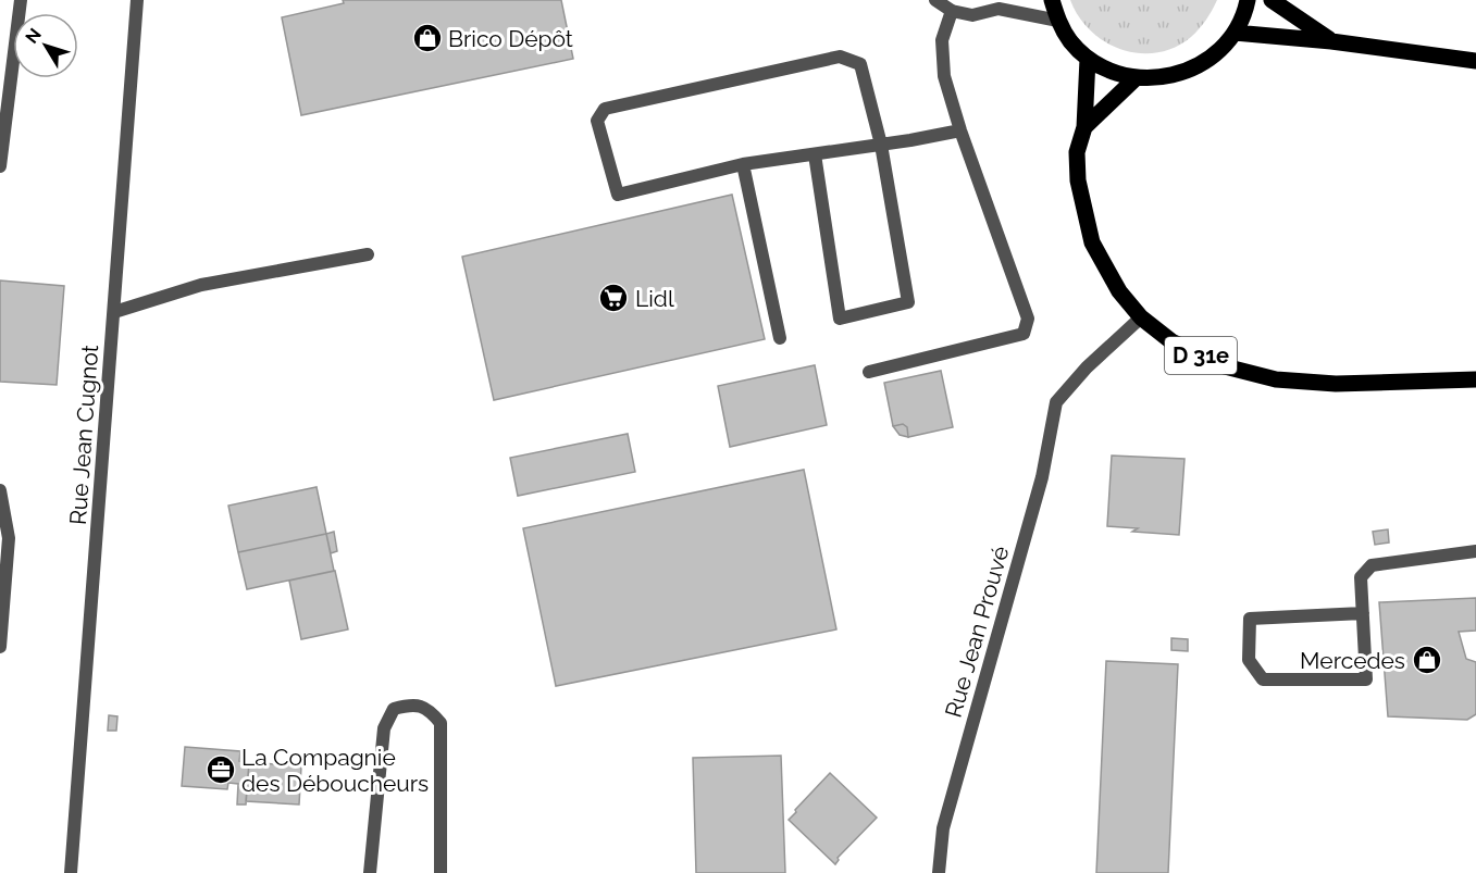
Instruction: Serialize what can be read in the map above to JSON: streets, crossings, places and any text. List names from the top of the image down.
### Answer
{
  "streets": {
    "main road": ["D 31e"],
    "street": ["Rue Jean Cugnot", "Rue Jean Prouvé"]
  },
  "crossings": [
    ["D 31e", "Rue Jean Prouvé"]
  ],
  "places": {
    "shop": ["Brico Dépôt", "Mercedes"],
    "supermarket": ["Lidl"],
    "office": ["La Compagnie des Déboucheurs"]
  },
  "north": "top left"
}
